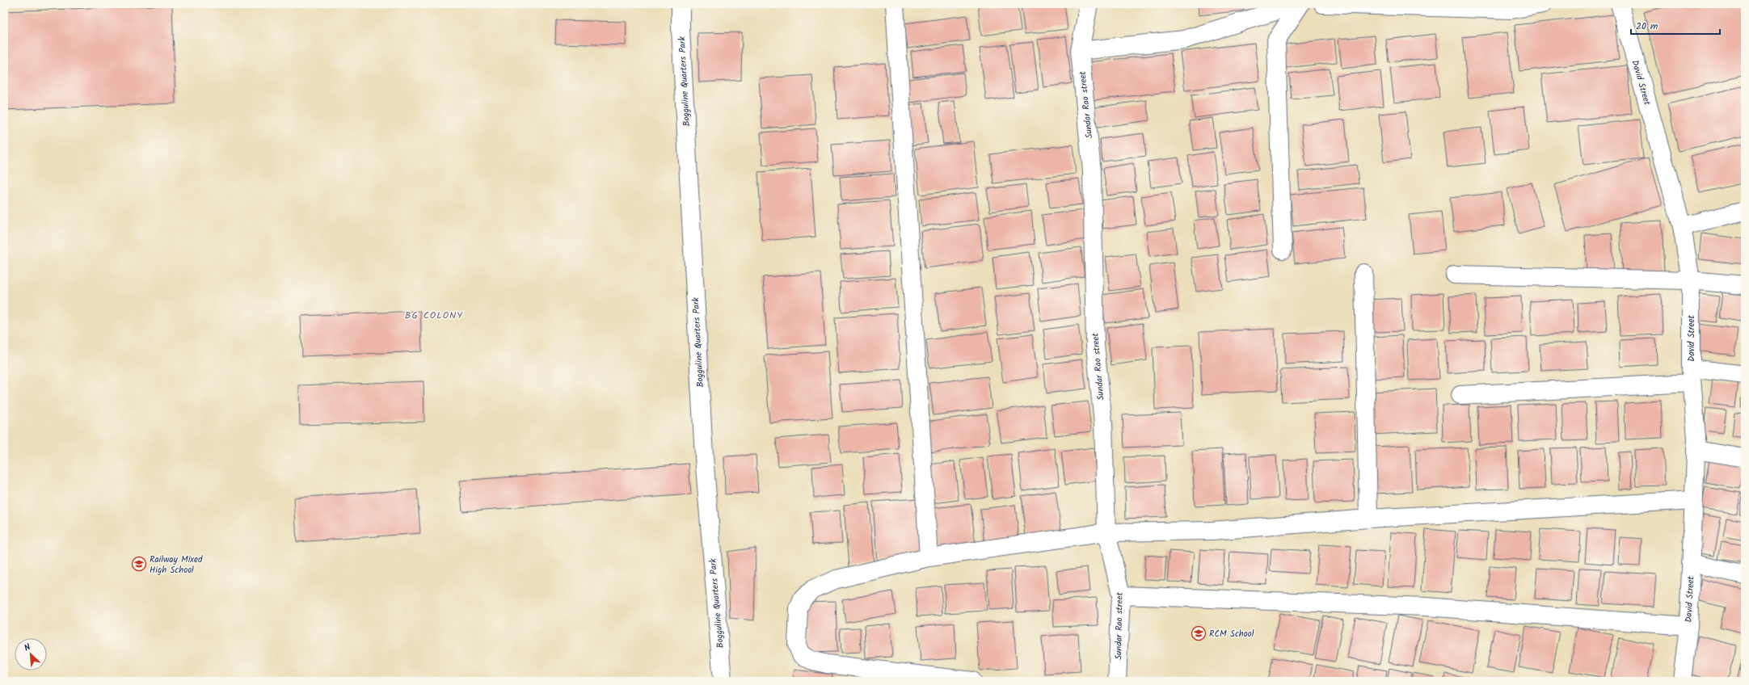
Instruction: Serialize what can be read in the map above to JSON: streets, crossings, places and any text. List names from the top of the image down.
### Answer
{
  "streets": {
    "street": ["Bogguline Quarters Park", "David Street", "Sundar Rao street"]
  },
  "districts": ["BG COLONY"],
  "places": {
    "school or university": ["Railway Mixed High School", "RCM School"]
  },
  "scale_bar": "20 m",
  "north": "top left"
}
